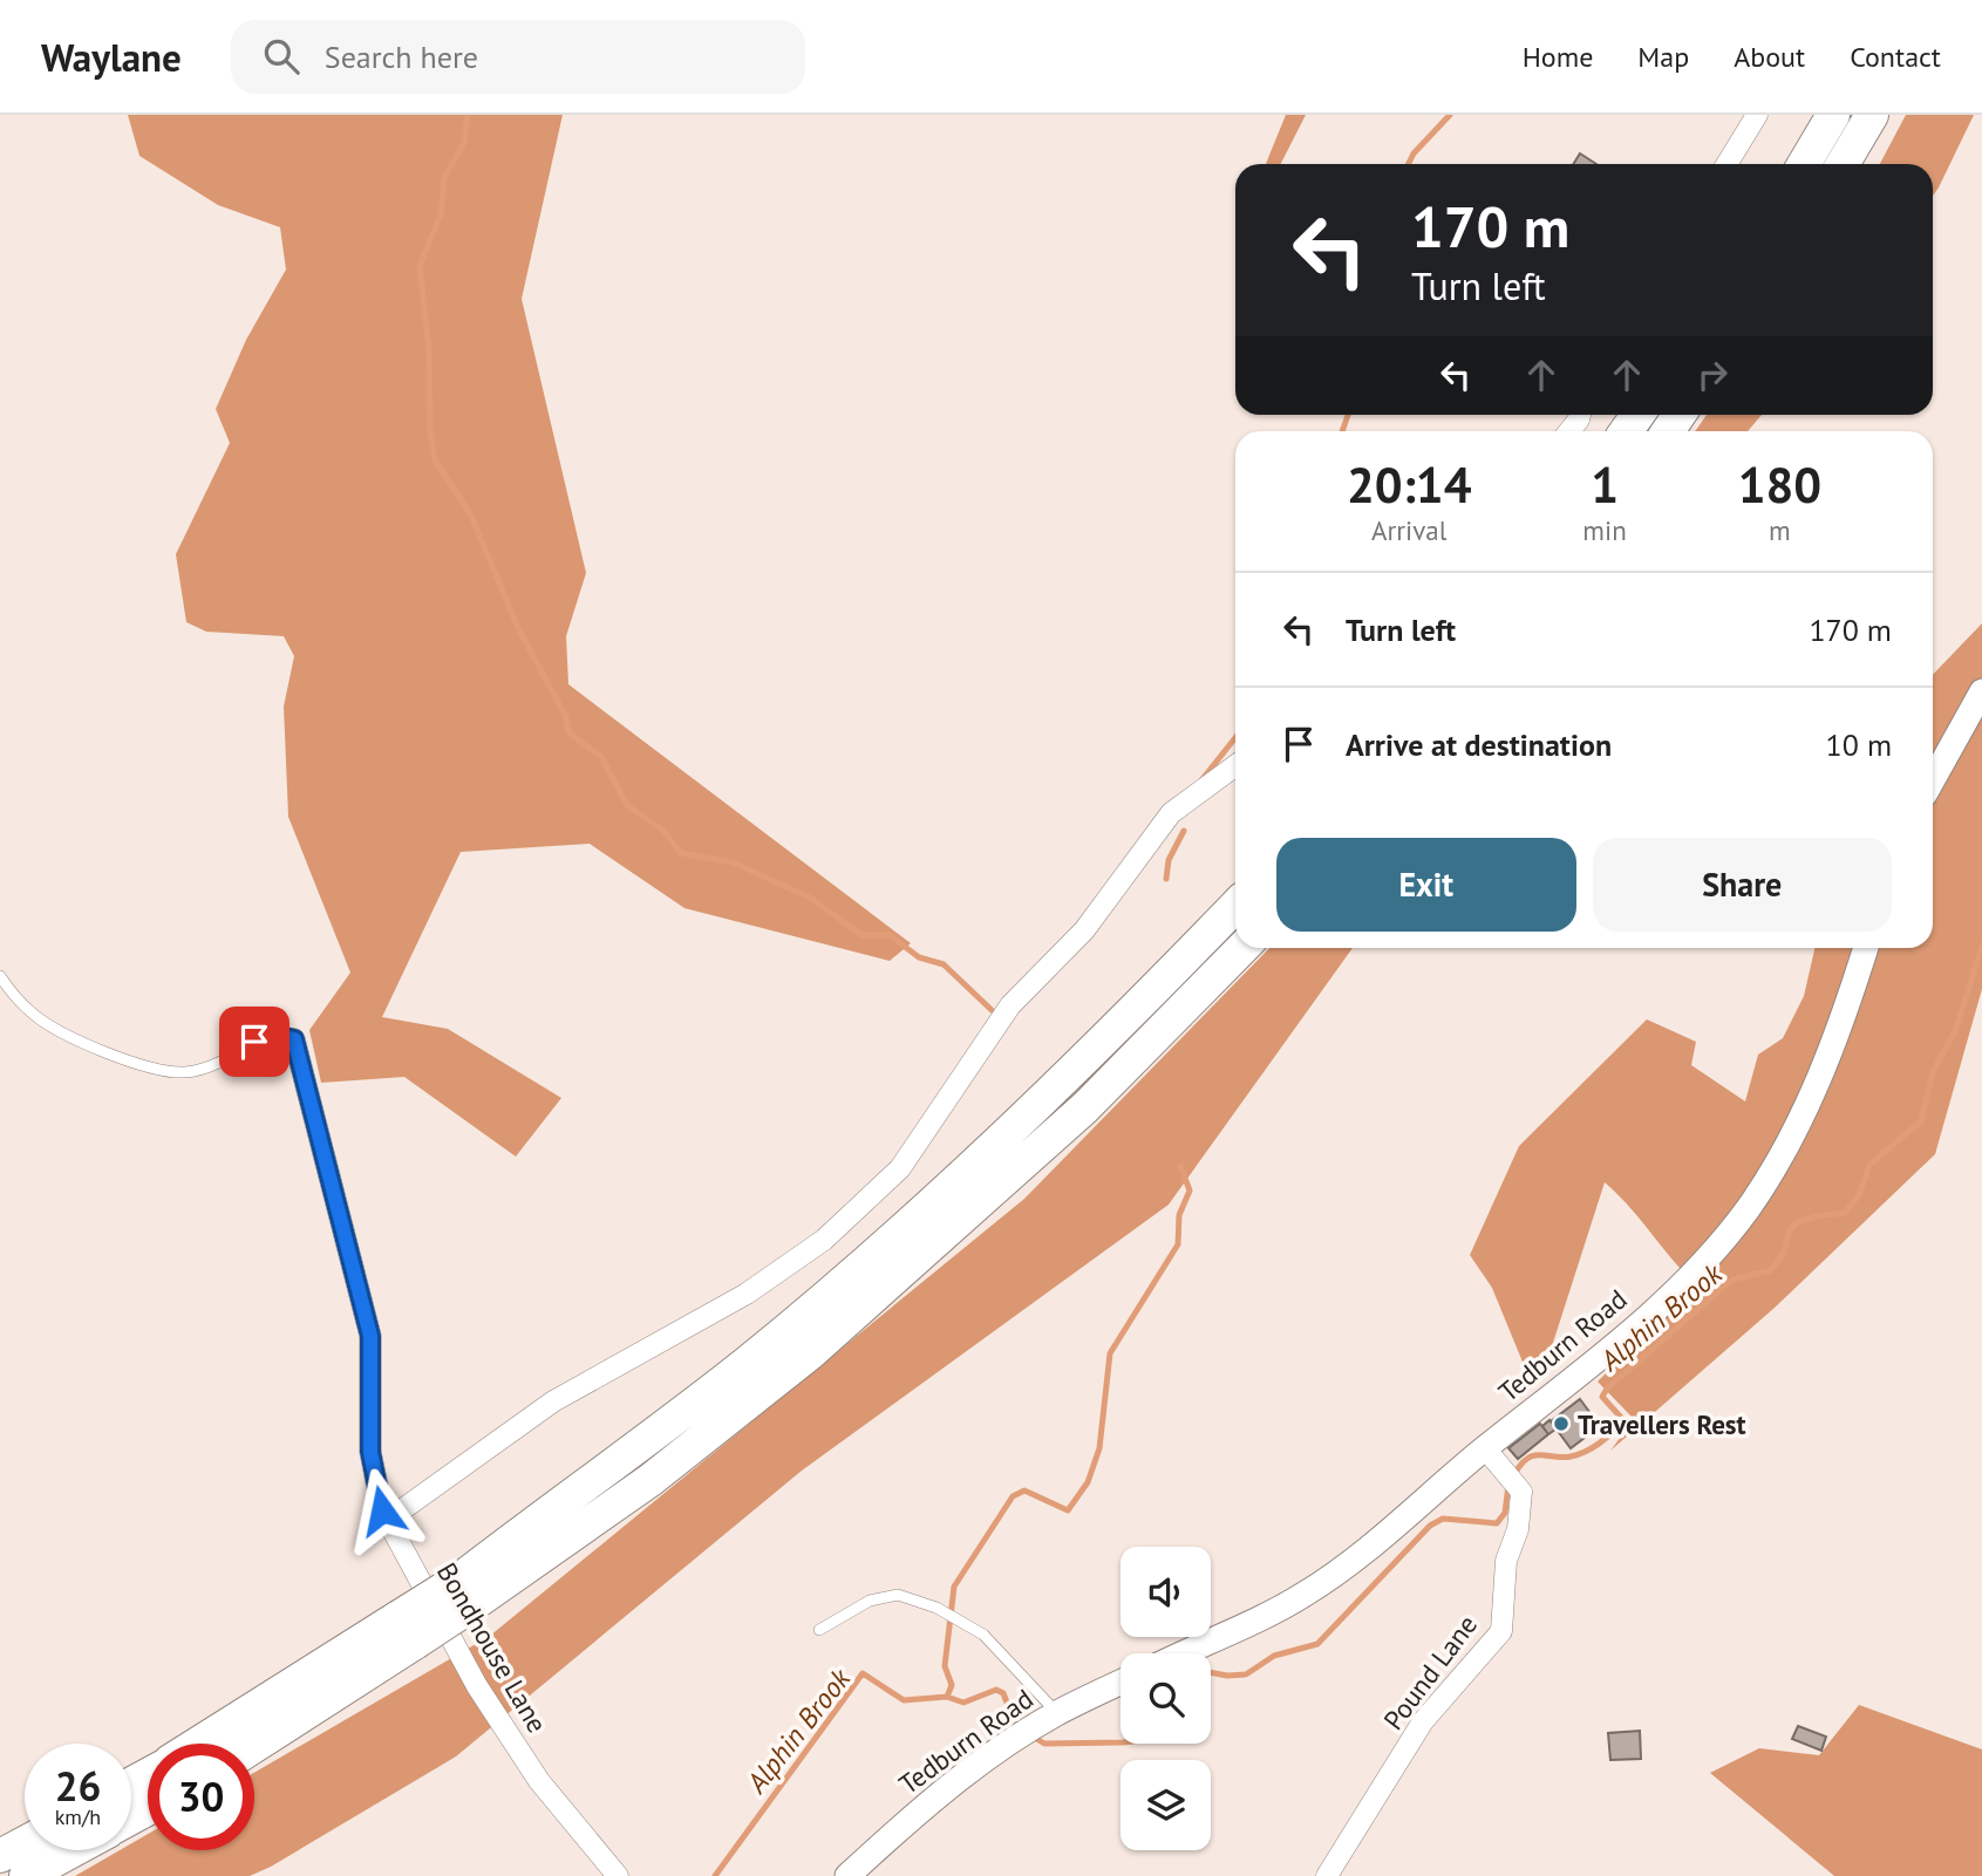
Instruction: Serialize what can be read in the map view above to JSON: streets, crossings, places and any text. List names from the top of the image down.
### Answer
{
  "streets": {
    "street": ["Tedburn Road", "Bondhouse Lane", "Pound Lane"]
  },
  "crossings": [
    ["Tedburn Road", "Pound Lane"]
  ],
  "water": ["Alphin Brook"],
  "places": ["Travellers Rest"],
  "page": {
    "header": "Waylane",
    "search": "Search here",
    "nav": [
      "Home",
      "Map",
      "About",
      "Contact"
    ],
    "turn": ["170 m", "Turn left"],
    "eta": [
      "20:14",
      "Arrival",
      "1",
      "min",
      "180",
      "m"
    ],
    "list": [
      {
        "name": "Turn left",
        "value": "170 m"
      },
      {
        "name": "Arrive at destination",
        "value": "10 m"
      }
    ],
    "buttons": ["Exit", "Share"],
    "speed": "26 km/h",
    "limit": "30"
  }
}
